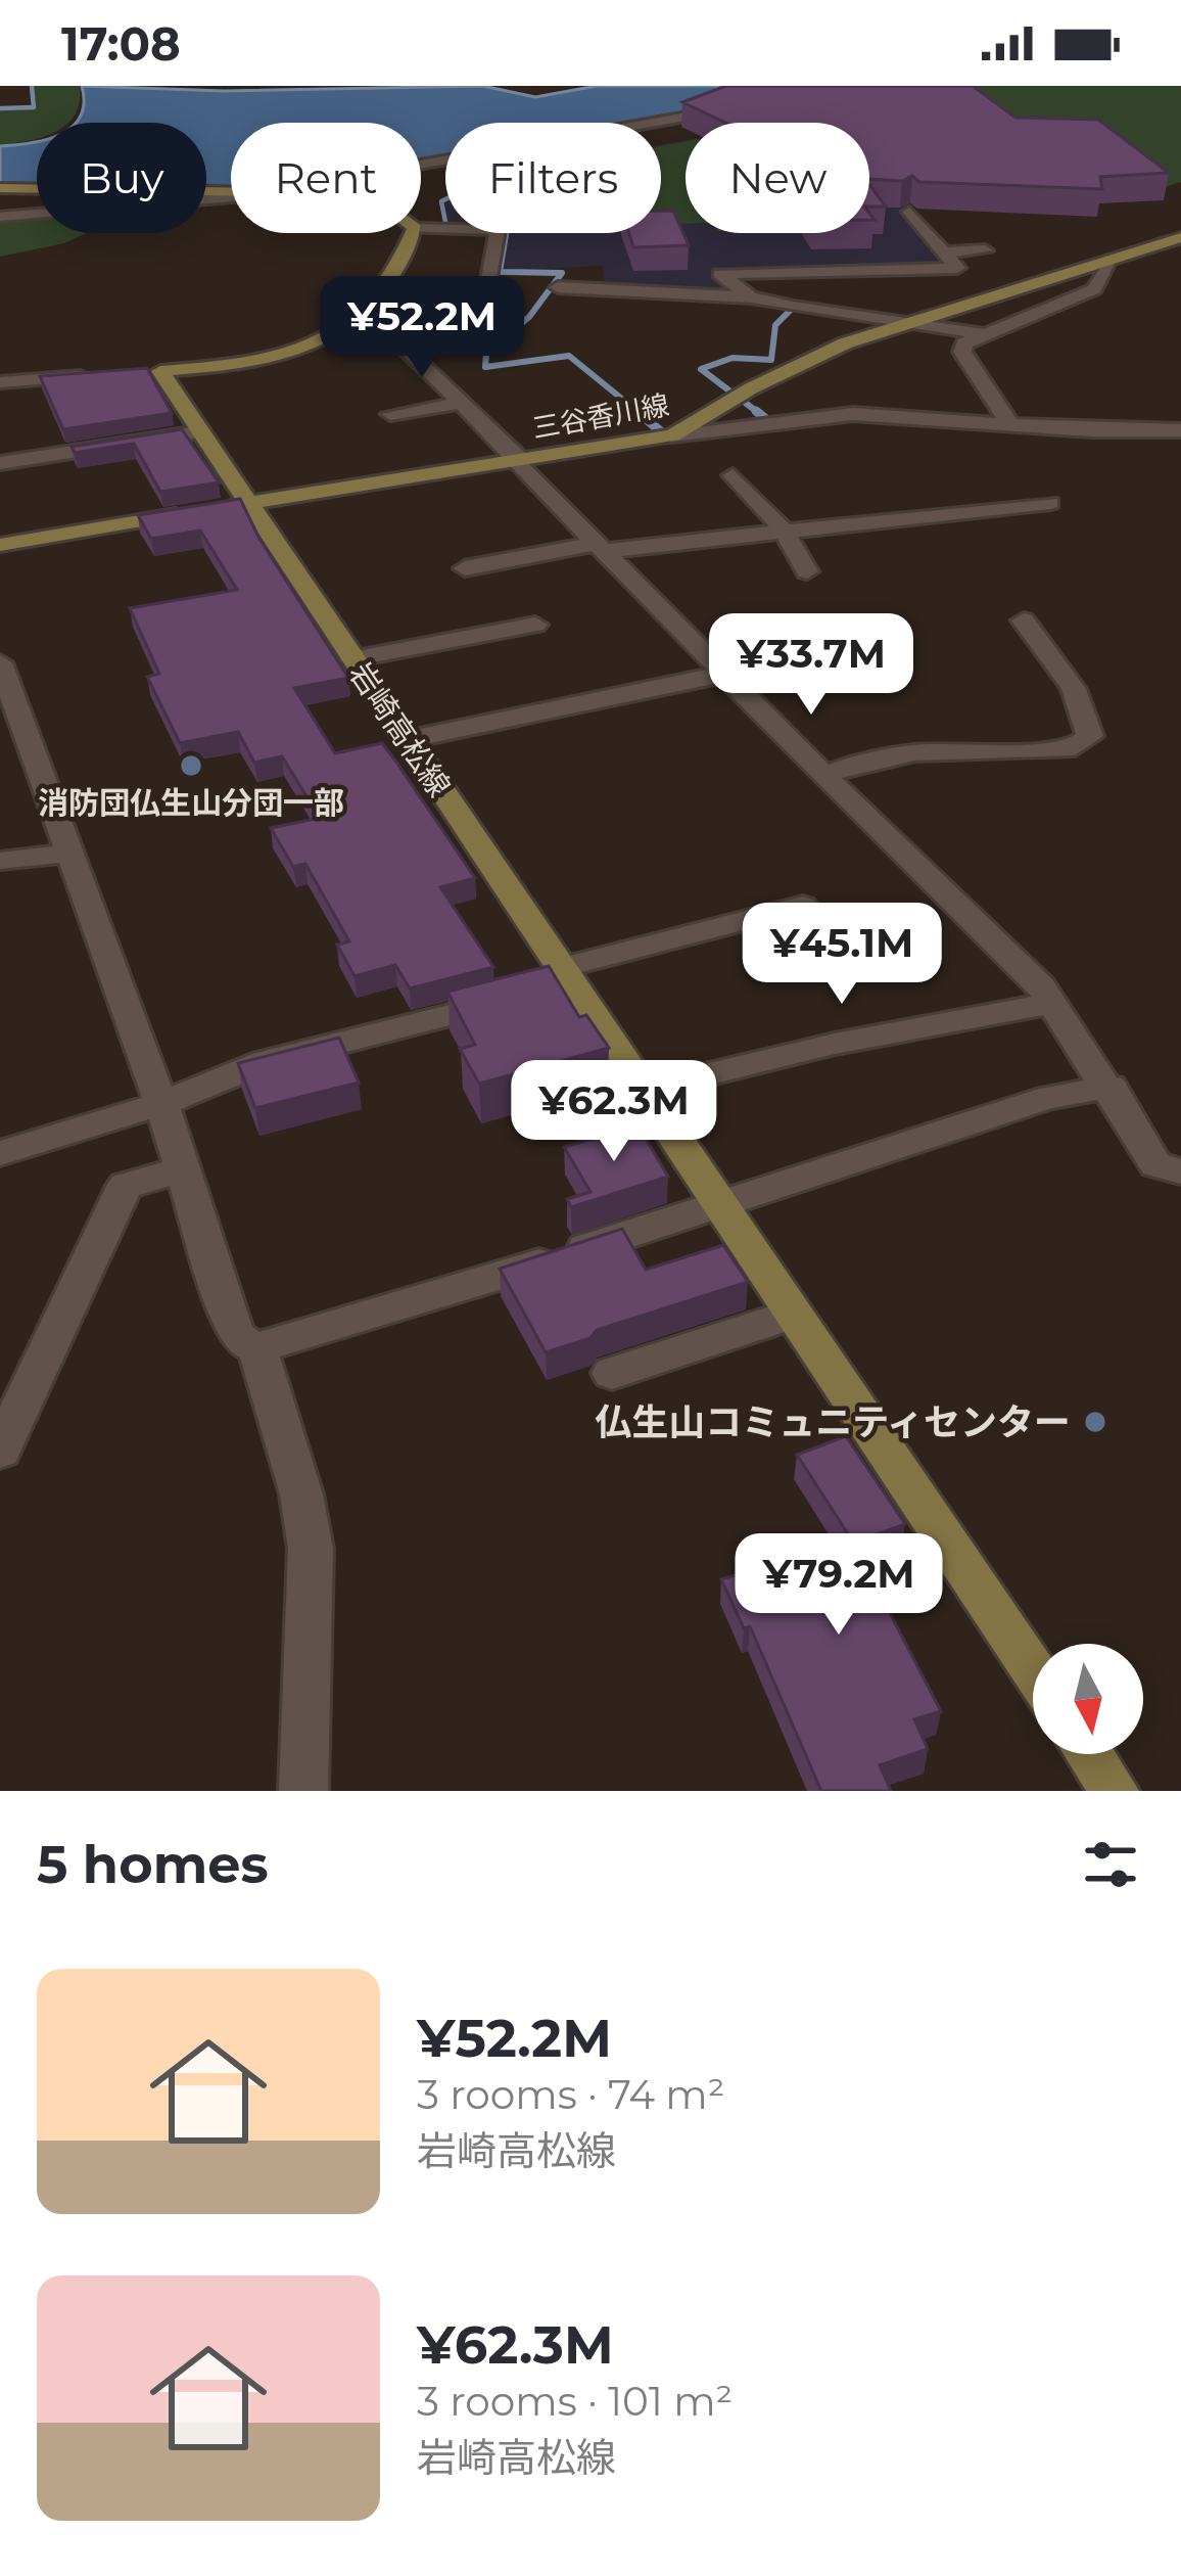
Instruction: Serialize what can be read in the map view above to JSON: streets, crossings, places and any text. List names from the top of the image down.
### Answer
{
  "streets": {
    "main road": ["三谷香川線", "岩崎高松線"]
  },
  "crossings": [
    ["三谷香川線", "岩崎高松線"]
  ],
  "places": ["消防団仏生山分団一部", "仏生山コミュニティセンター"],
  "north": "bottom",
  "page": {
    "status": "17:08",
    "chip": [
      "Buy",
      "Rent",
      "Filters",
      "New"
    ],
    "price": [
      "¥52.2M",
      "¥33.7M",
      "¥45.1M",
      "¥62.3M",
      "¥79.2M"
    ],
    "heading": "5 homes",
    "list": [
      {
        "name": "¥52.2M",
        "note": "3 rooms · 74 m² · 岩崎高松線"
      },
      {
        "name": "¥62.3M",
        "note": "3 rooms · 101 m² · 岩崎高松線"
      }
    ]
  }
}
